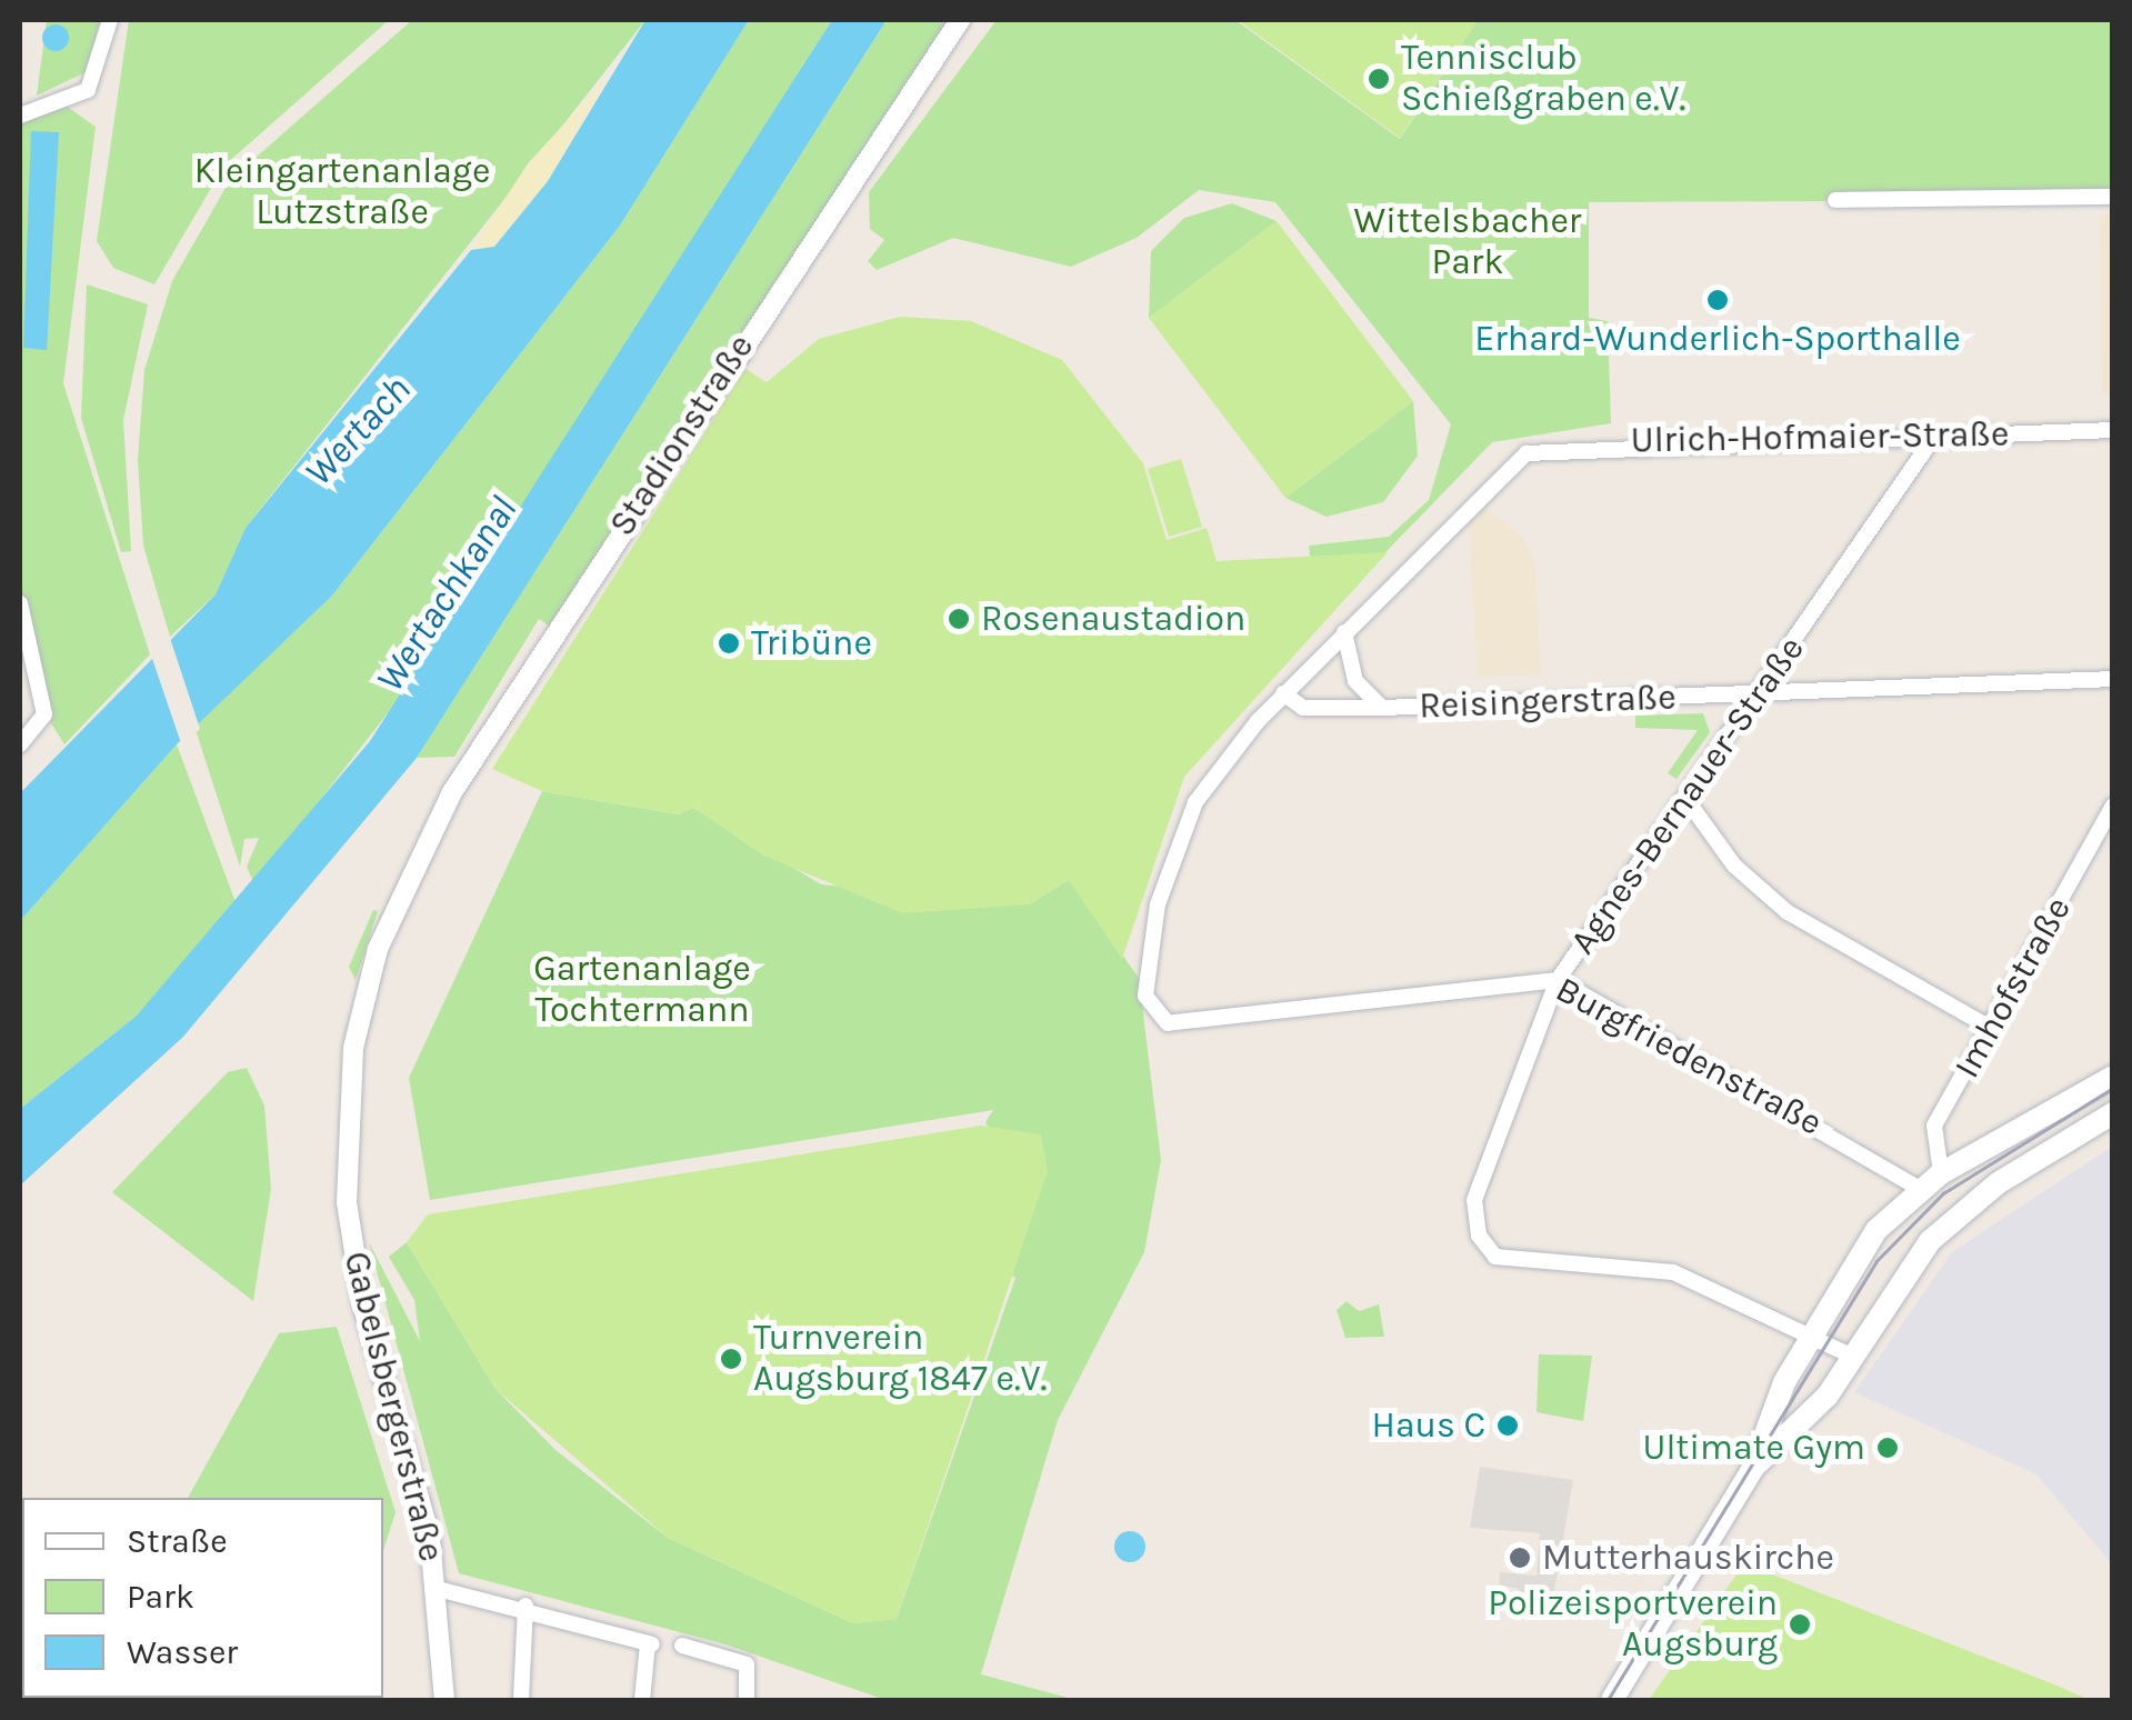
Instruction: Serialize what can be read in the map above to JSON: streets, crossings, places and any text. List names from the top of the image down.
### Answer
{
  "streets": {
    "street": [
      "Stadionstraße",
      "Ulrich-Hofmaier-Straße",
      "Reisingerstraße",
      "Agnes-Bernauer-Straße",
      "Imhofstraße",
      "Burgfriedenstraße",
      "Gabelsbergerstraße"
    ]
  },
  "crossings": [
    ["Stadionstraße", "Gabelsbergerstraße"],
    ["Ulrich-Hofmaier-Straße", "Reisingerstraße"],
    ["Ulrich-Hofmaier-Straße", "Agnes-Bernauer-Straße"],
    ["Reisingerstraße", "Agnes-Bernauer-Straße"],
    ["Reisingerstraße", "Burgfriedenstraße"],
    ["Agnes-Bernauer-Straße", "Burgfriedenstraße"]
  ],
  "water": ["Wertach", "Wertachkanal"],
  "parks": ["Kleingartenanlage Lutzstraße", "Wittelsbacher Park", "Gartenanlage Tochtermann"],
  "places": [
    "Tennisclub Schießgraben e.V.",
    "Erhard-Wunderlich-Sporthalle",
    "Rosenaustadion",
    "Tribüne",
    "Turnverein Augsburg 1847 e.V.",
    "Haus C",
    "Ultimate Gym",
    "Mutterhauskirche",
    "Polizeisportverein Augsburg"
  ],
  "legend": ["Straße", "Park", "Wasser"]
}
